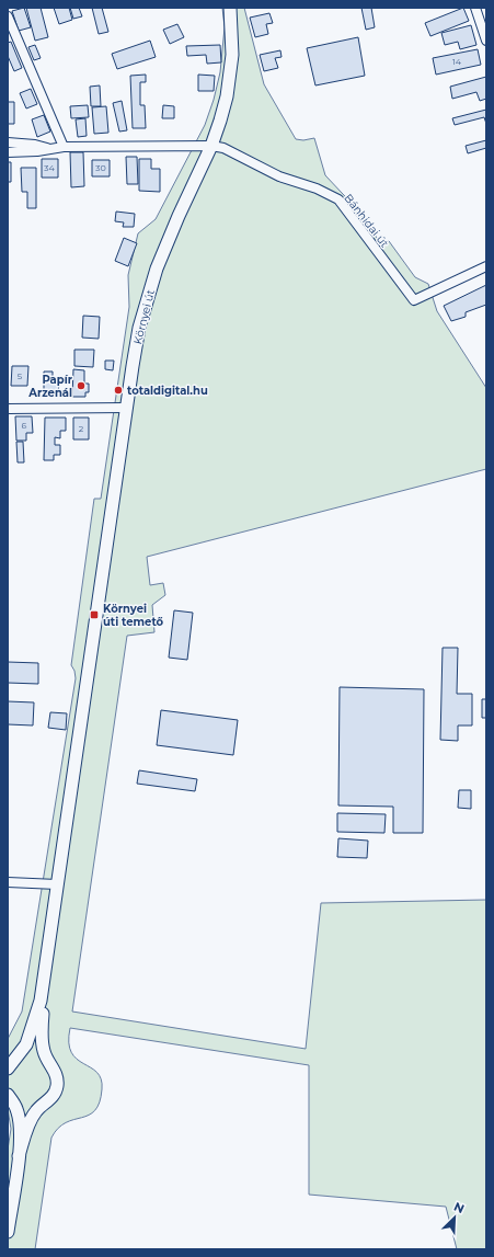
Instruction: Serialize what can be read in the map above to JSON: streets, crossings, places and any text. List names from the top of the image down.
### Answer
{
  "streets": {
    "main road": ["Környei út"],
    "street": ["Bánhidai út"]
  },
  "crossings": [
    ["Bánhidai út", "Környei út"]
  ],
  "places": {
    "other": ["Papír Arzenál", "totaldigital.hu"],
    "transit": ["Környei úti temető"]
  },
  "house_numbers": [
    "14",
    "34",
    "30",
    "5",
    "6",
    "2"
  ],
  "north": "top right"
}
